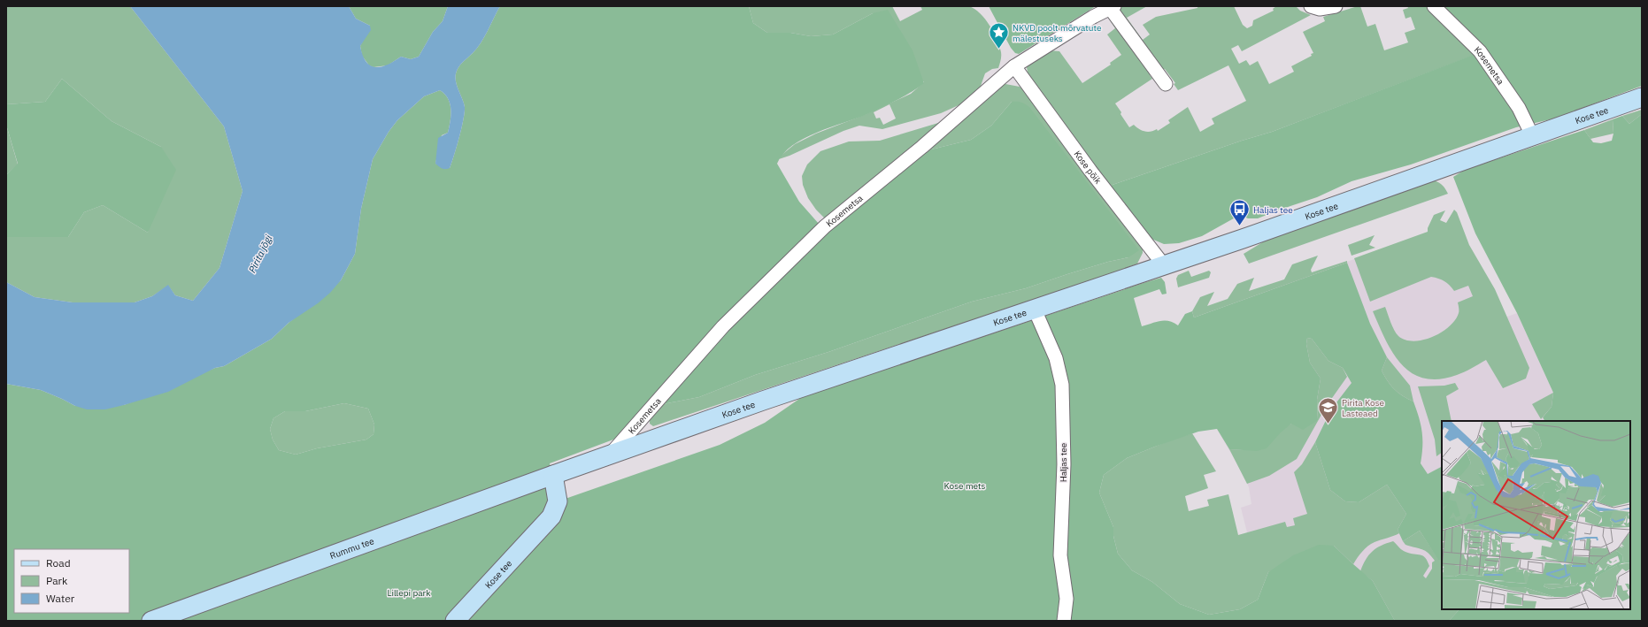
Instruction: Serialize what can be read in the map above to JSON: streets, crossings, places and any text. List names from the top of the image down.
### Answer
{
  "streets": {
    "main road": ["Kose tee", "Rummu tee"],
    "street": ["Kosemetsa", "Kose põik", "Haljas tee"]
  },
  "crossings": [
    ["Kosemetsa", "Kose tee"],
    ["Kosemetsa", "Kose põik"],
    ["Kose tee", "Kose põik"],
    ["Kose tee", "Haljas tee"],
    ["Kose tee", "Rummu tee"]
  ],
  "water": ["Pirita jõgi"],
  "parks": ["Kose mets", "Lillepi park"],
  "places": {
    "place": ["NKVD poolt mõrvatute mälestuseks"],
    "bus stop": ["Haljas tee"],
    "school or university": ["Pirita Kose Lasteaed"]
  },
  "legend": ["Road", "Park", "Water"]
}
